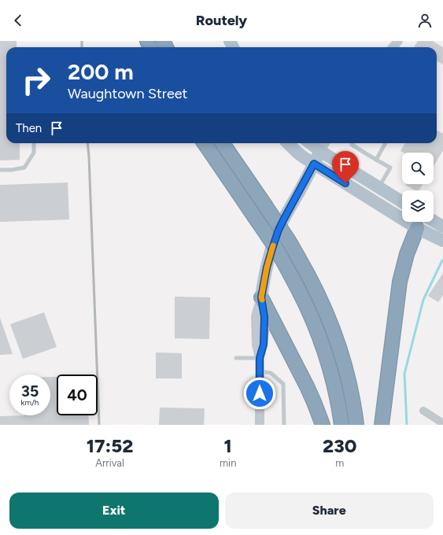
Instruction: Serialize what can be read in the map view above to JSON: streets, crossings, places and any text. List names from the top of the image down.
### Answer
{
  "page": {
    "header": "Routely",
    "turn": ["200 m", "Waughtown Street"],
    "then": "Then",
    "speed": "35 km/h",
    "limit": "40",
    "eta": [
      "17:52",
      "Arrival",
      "1",
      "min",
      "230",
      "m"
    ],
    "buttons": ["Exit", "Share"]
  }
}
